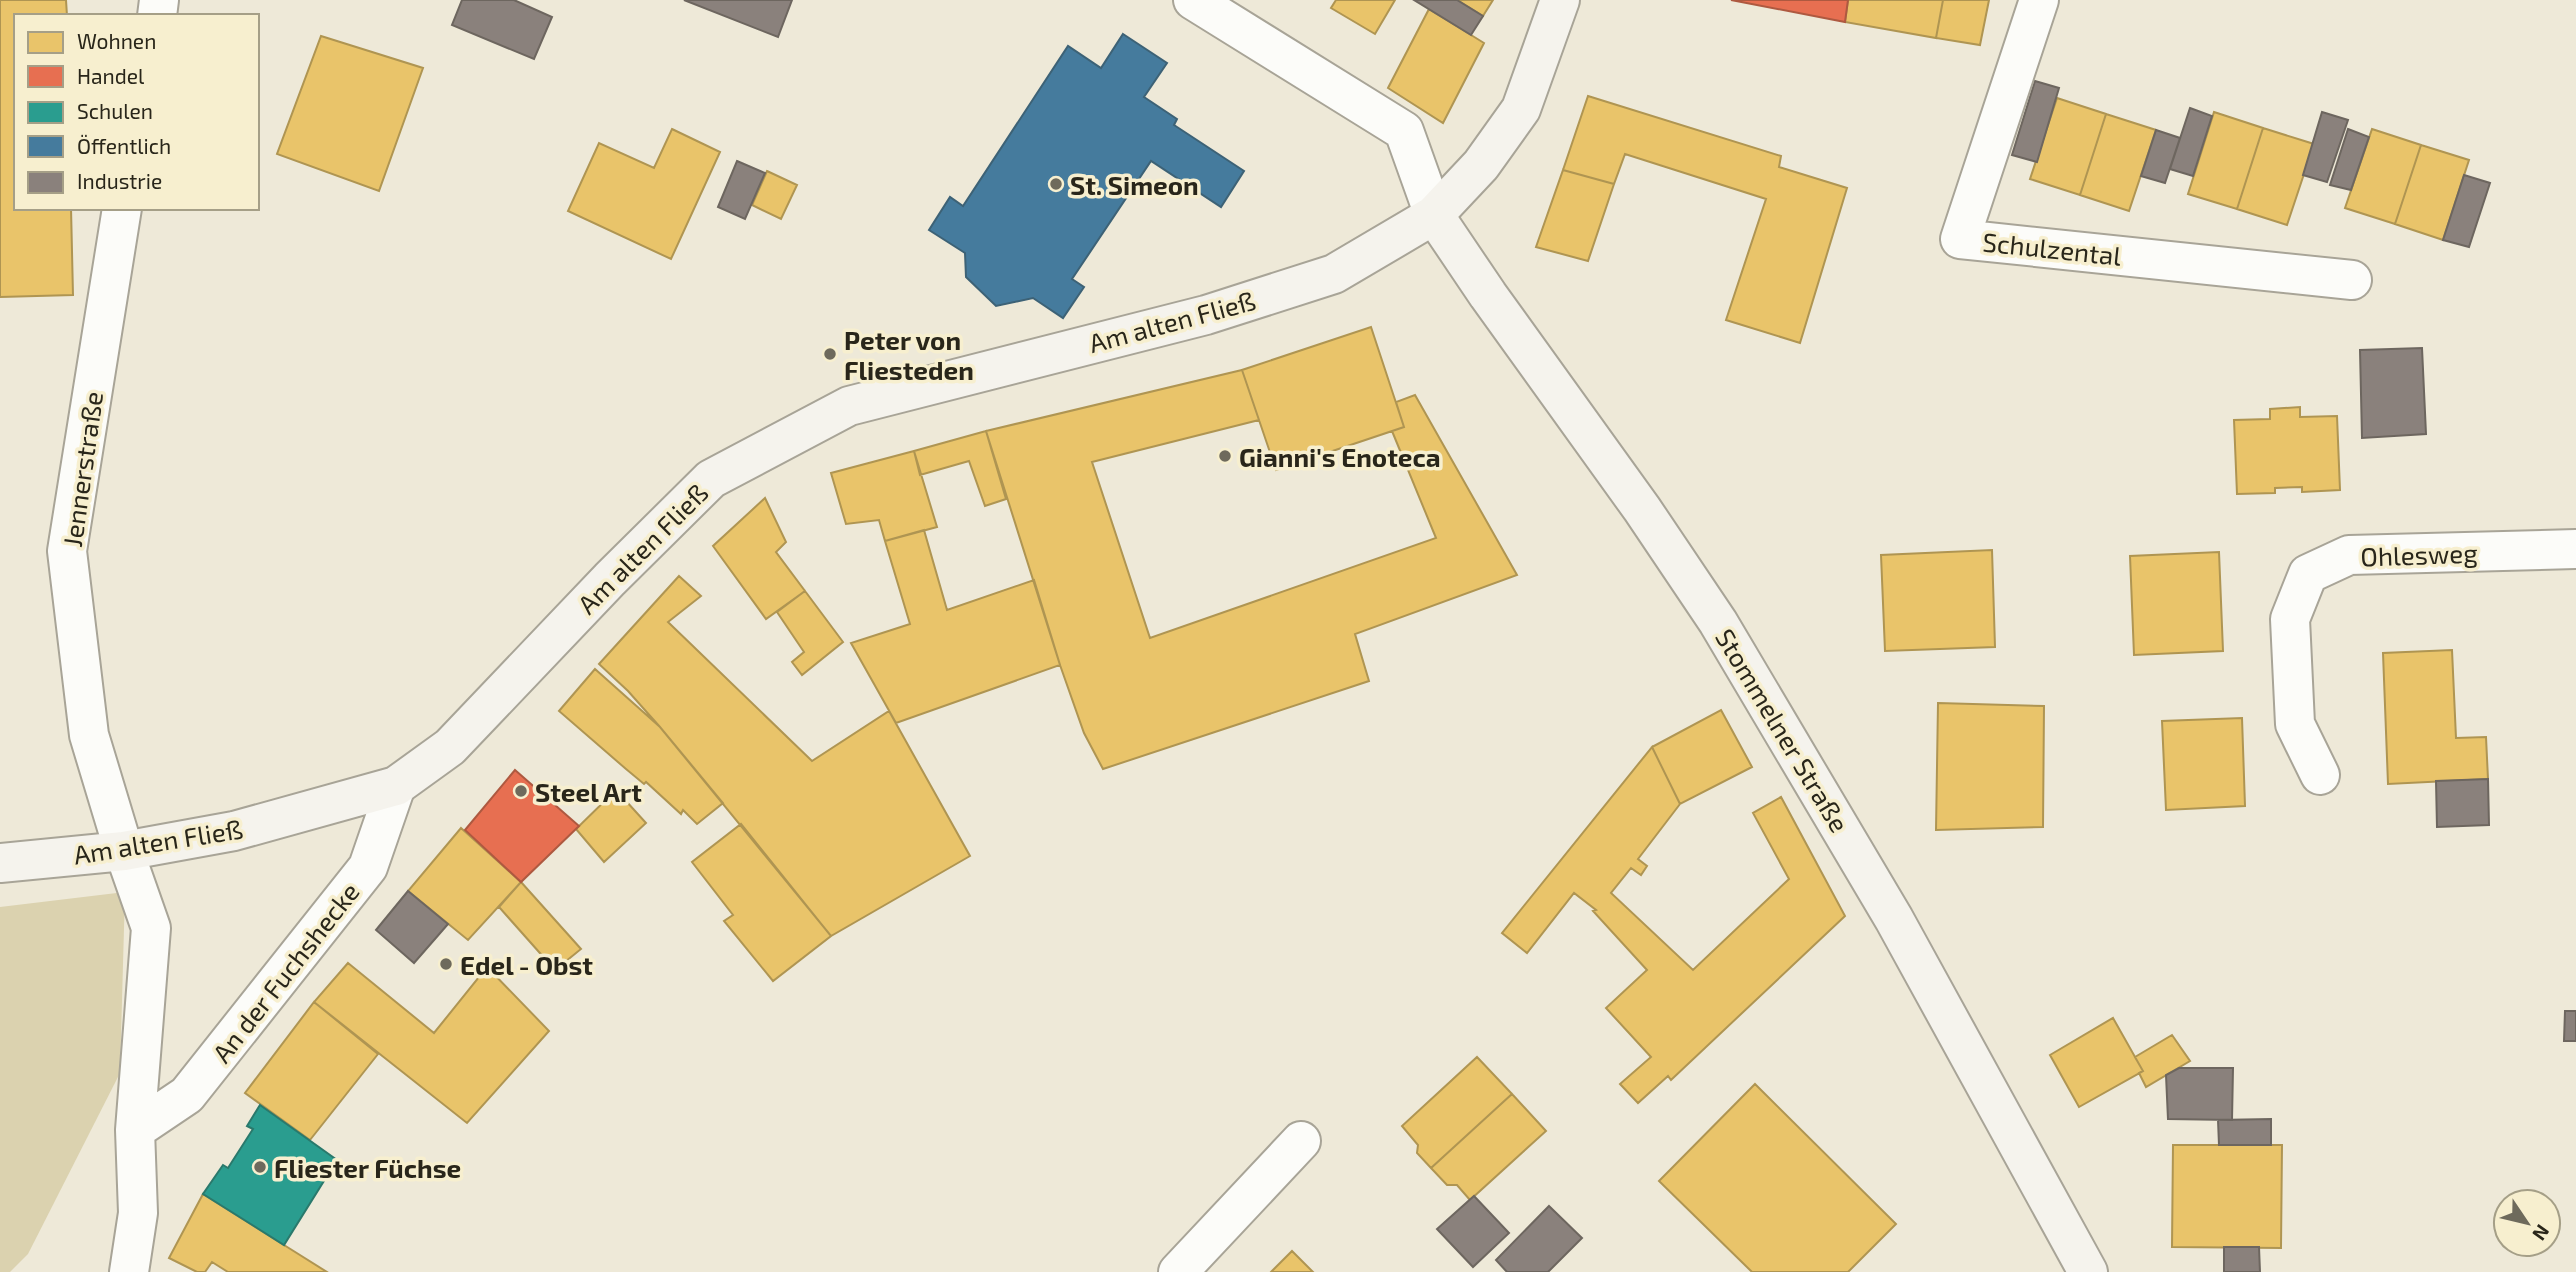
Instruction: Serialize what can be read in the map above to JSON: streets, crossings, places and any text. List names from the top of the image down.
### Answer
{
  "streets": {
    "main road": ["Am alten Fließ", "Stommelner Straße"],
    "street": [
      "Schulzental",
      "Jennerstraße",
      "Ohlesweg",
      "An der Fuchshecke"
    ]
  },
  "crossings": [
    ["Am alten Fließ", "Jennerstraße"],
    ["Am alten Fließ", "Stommelner Straße"],
    ["Am alten Fließ", "An der Fuchshecke"]
  ],
  "places": [
    "St. Simeon",
    "Peter von Fliesteden",
    "Gianni's Enoteca",
    "Steel Art",
    "Edel - Obst",
    "Fliester Füchse"
  ],
  "legend": [
    "Wohnen",
    "Handel",
    "Schulen",
    "Öffentlich",
    "Industrie"
  ],
  "north": "bottom right"
}
